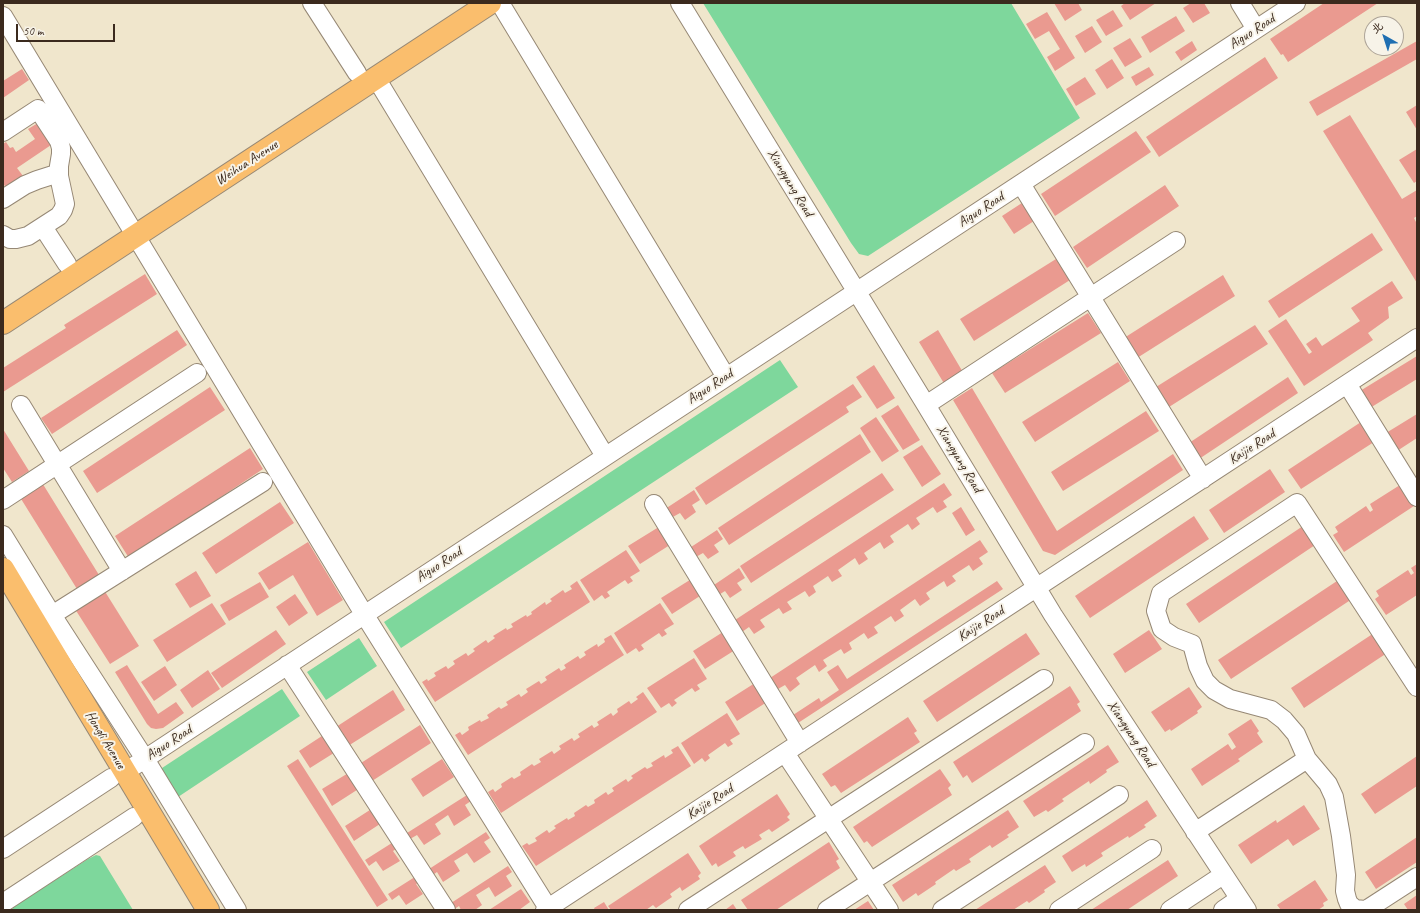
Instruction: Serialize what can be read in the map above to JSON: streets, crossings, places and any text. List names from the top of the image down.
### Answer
{
  "streets": {
    "main road": ["Weihua Avenue", "Hongli Avenue"],
    "street": ["Aiguo Road", "Xiangyang Road", "Kaijie Road"]
  },
  "crossings": [
    ["Aiguo Road", "Xiangyang Road"],
    ["Aiguo Road", "Hongli Avenue"],
    ["Xiangyang Road", "Kaijie Road"]
  ],
  "scale_bar": "50 m",
  "north": "top left"
}
